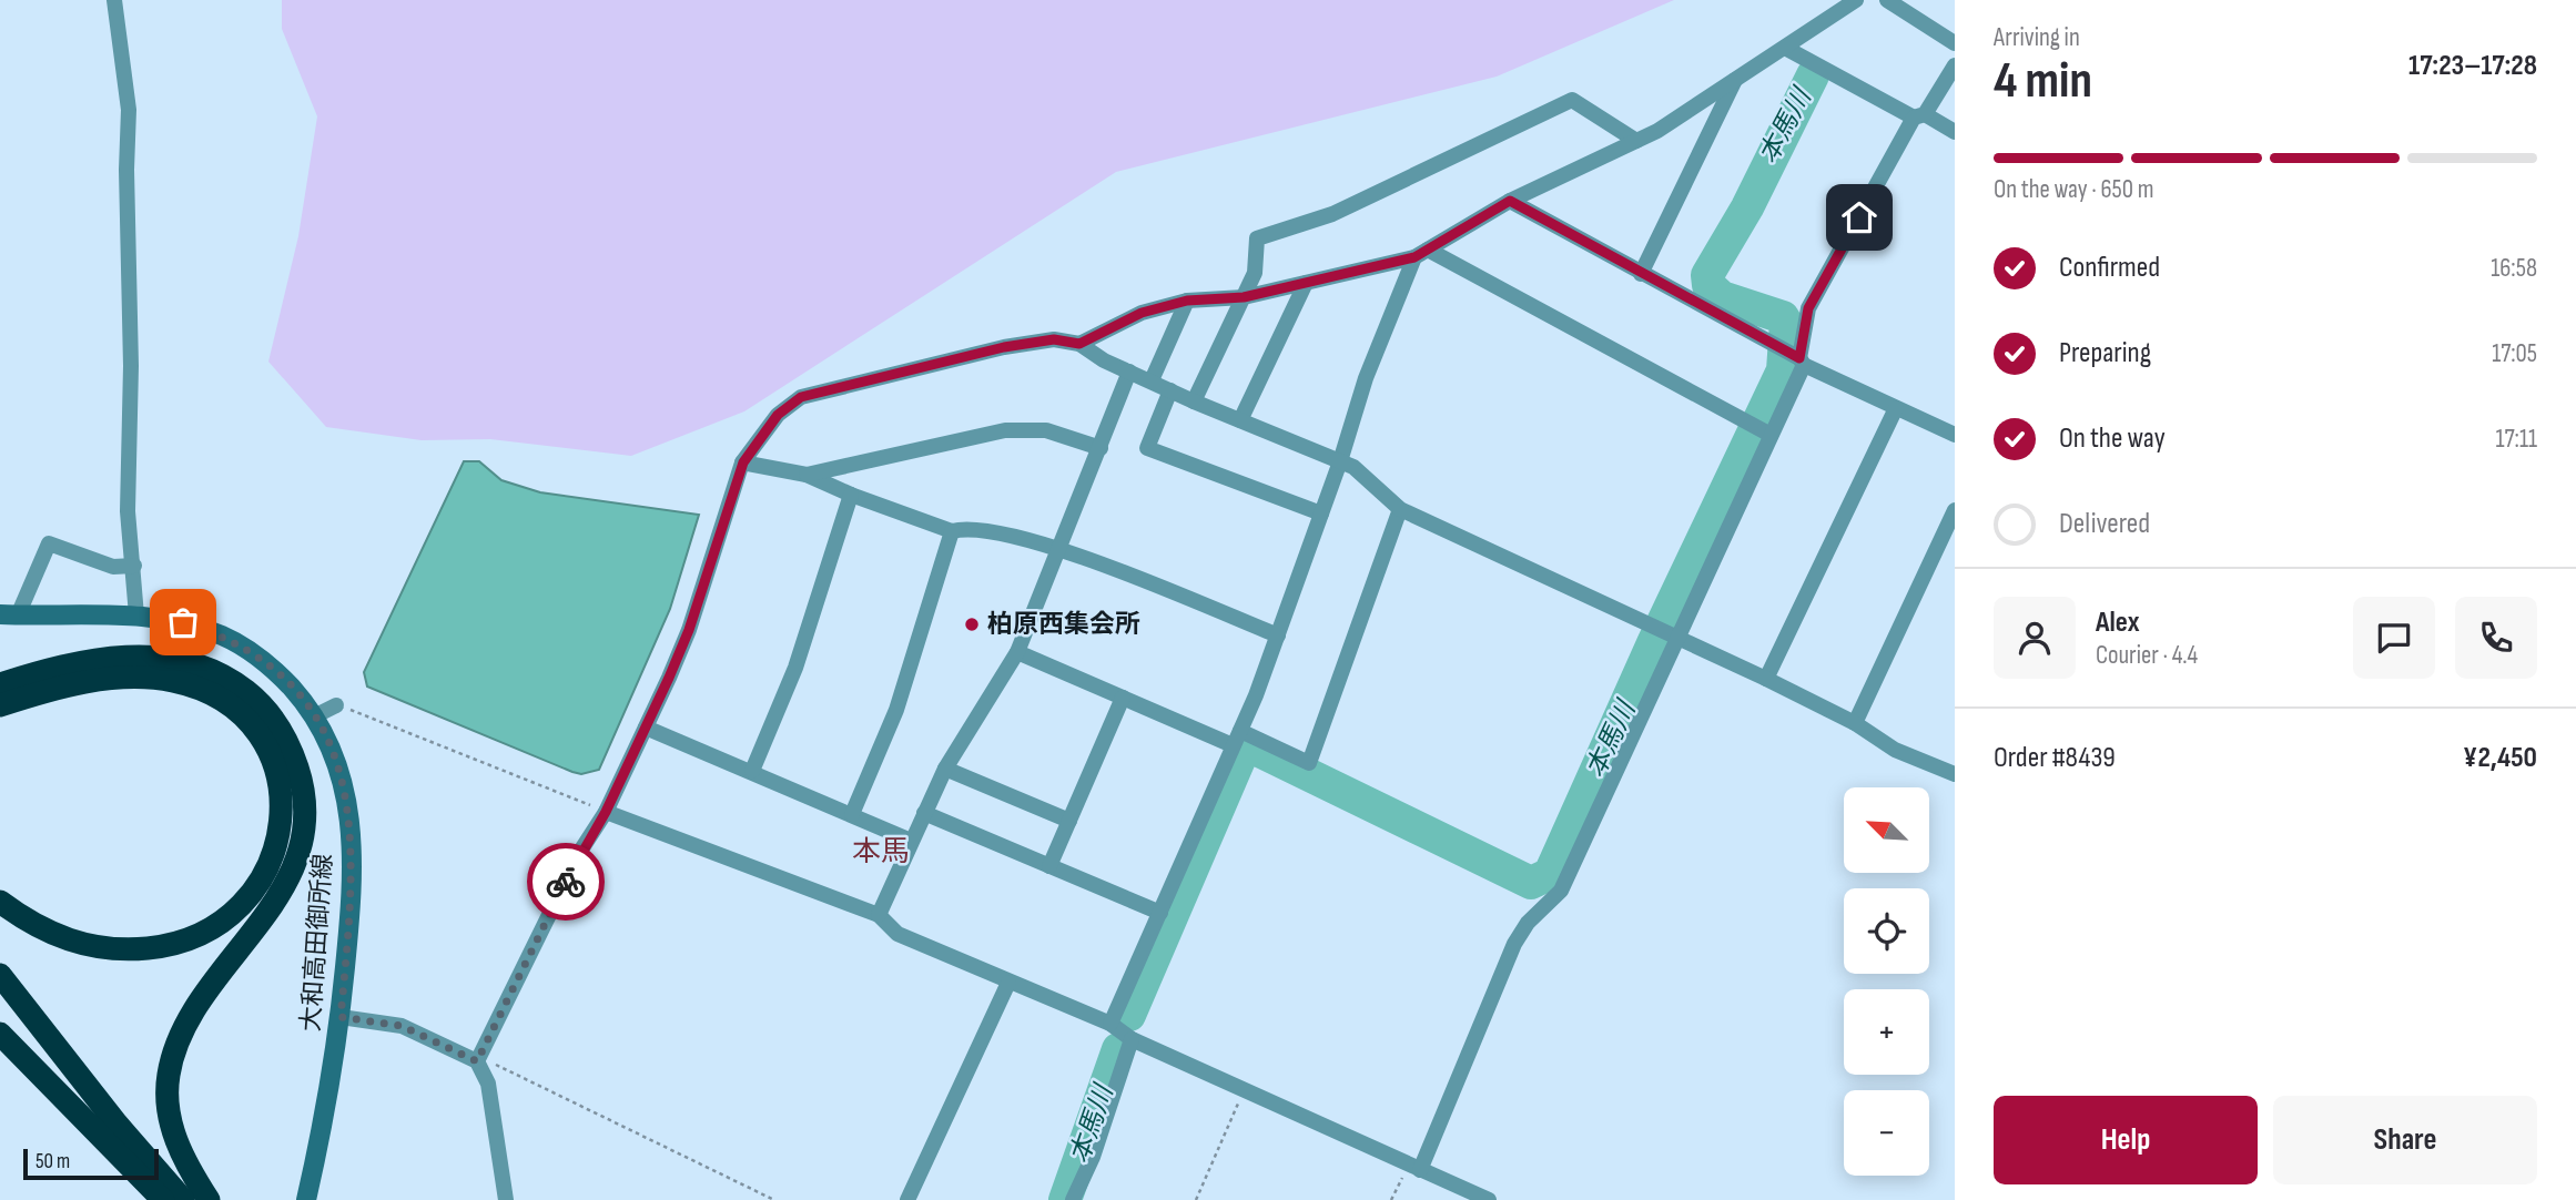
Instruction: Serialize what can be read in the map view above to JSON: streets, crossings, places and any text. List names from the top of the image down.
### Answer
{
  "streets": {
    "main road": ["大和高田御所線"]
  },
  "districts": ["本馬"],
  "water": ["本馬川"],
  "places": ["柏原西集会所"],
  "scale_bar": "50 m",
  "north": "top left",
  "page": {
    "heading": ["4 min", "Arriving in", "17:23–17:28"],
    "panel": [
      "Alex",
      "Courier · 4.4",
      "Order #8439",
      "¥2,450"
    ],
    "bar": "On the way · 650 m",
    "list": [
      ["Confirmed", "16:58"],
      ["Preparing", "17:05"],
      ["On the way", "17:11"],
      "Delivered"
    ],
    "map_buttons": ["+", "−"],
    "buttons": ["Help", "Share"],
    "scale": "50 m"
  }
}
